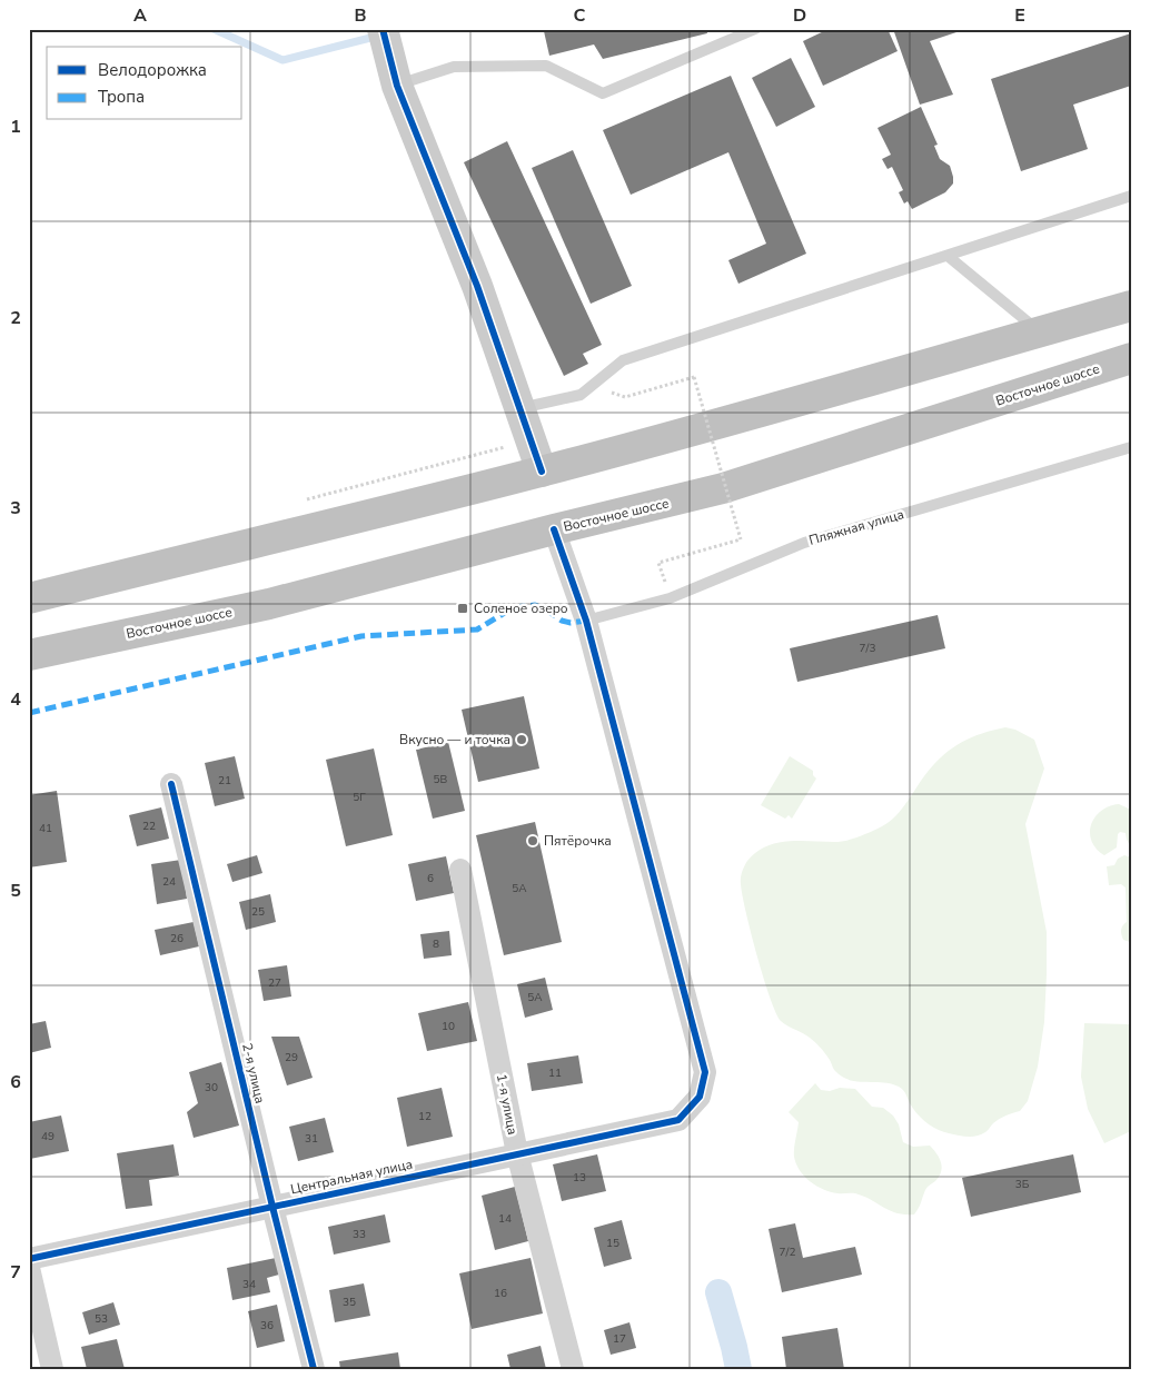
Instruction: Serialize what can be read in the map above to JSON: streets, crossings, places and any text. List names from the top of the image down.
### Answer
{
  "streets": {
    "highway": ["Восточное шоссе"],
    "street": ["2-я улица", "1-я улица", "Центральная улица"],
    "lane": ["Пляжная улица"]
  },
  "crossings": [
    ["Пляжная улица", "Центральная улица"],
    ["2-я улица", "Центральная улица"],
    ["1-я улица", "Центральная улица"]
  ],
  "places": {
    "transit": ["Соленое озеро"],
    "other": ["Вкусно — и точка", "Пятёрочка"]
  },
  "house_numbers": [
    "7/3",
    "5В",
    "21",
    "5Г",
    "22",
    "41",
    "6",
    "24",
    "5А",
    "25",
    "26",
    "8",
    "27",
    "5А",
    "10",
    "29",
    "11",
    "30",
    "12",
    "49",
    "31",
    "13",
    "3Б",
    "14",
    "33",
    "15",
    "7/2",
    "34",
    "16",
    "35",
    "53",
    "36",
    "17"
  ],
  "legend": ["Велодорожка", "Тропа"],
  "grid": {
    "columns": [
      "A",
      "B",
      "C",
      "D",
      "E"
    ],
    "rows": [
      "1",
      "2",
      "3",
      "4",
      "5",
      "6",
      "7"
    ]
  }
}
